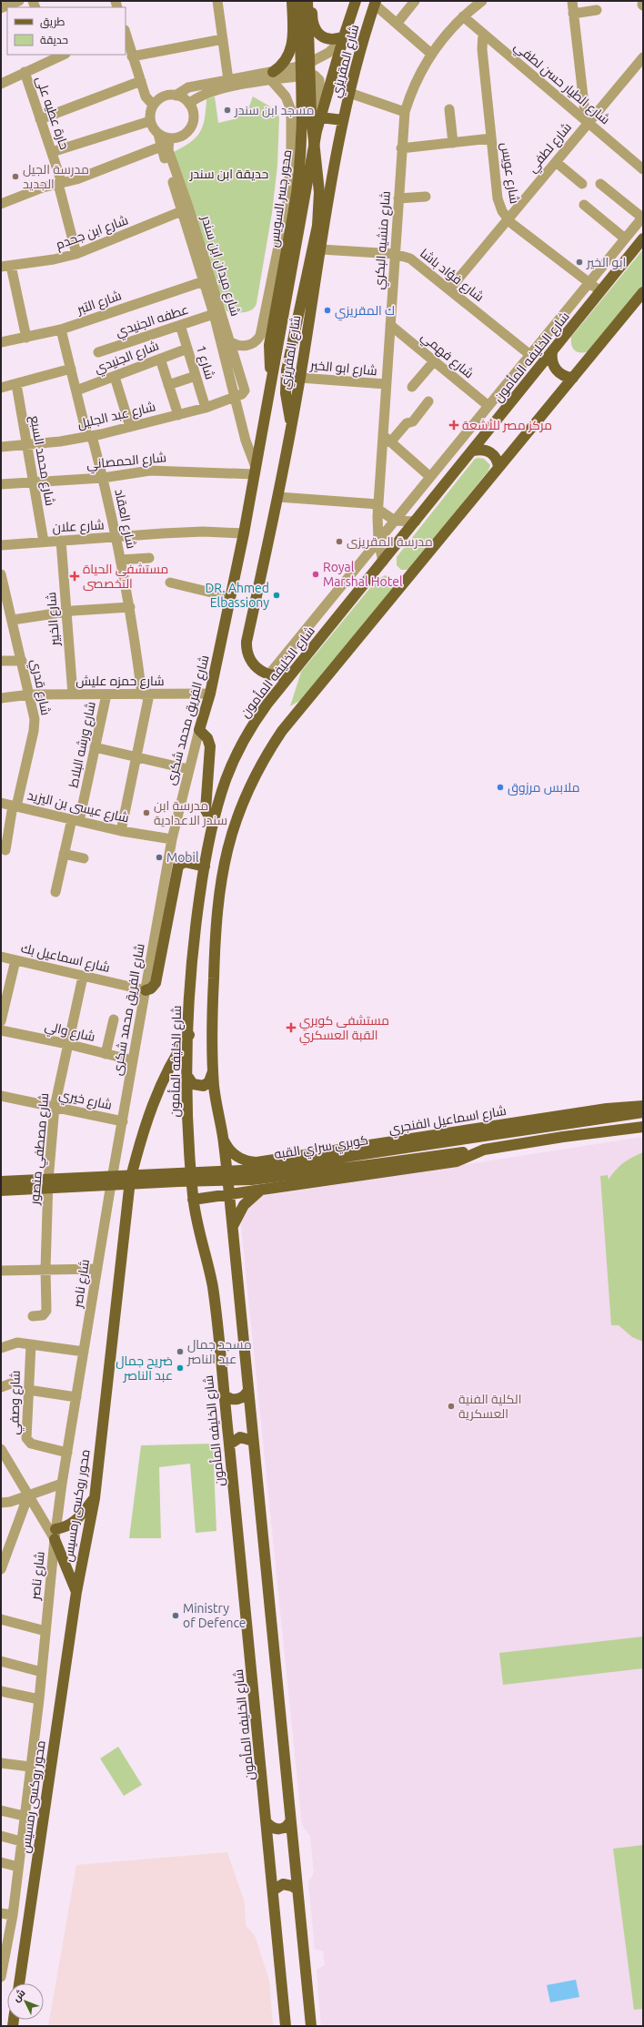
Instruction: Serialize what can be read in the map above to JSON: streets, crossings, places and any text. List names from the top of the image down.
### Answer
{
  "streets": {
    "main road": [
      "شارع المقريزي",
      "محور جسر السويس",
      "شارع الخليفه المأمون",
      "شارع الفريق محمد شكرى",
      "شارع اسماعيل الفنجري",
      "كوبري سراي القبه",
      "محور روكسى رمسيس"
    ],
    "street": [
      "شارع الطيار حسن لطفي",
      "حارة عطيه على",
      "شارع لطفي",
      "شارع عويس",
      "شارع ابن جحدم",
      "شارع منشيه البكري",
      "شارع ميدان ابن سندر",
      "شارع فؤاد باشا",
      "شارع التبر",
      "عطفه الجنيدي",
      "شارع فهمي",
      "شارع الجنيدي",
      "شارع 1",
      "شارع ابو الخير",
      "شارع عبد الجليل",
      "شارع محمد السبع",
      "شارع الحمصاني",
      "شارع العقاد",
      "شارع علان",
      "شارع الخبير",
      "شارع حمزه عليش",
      "شارع قدري",
      "شارع ورشه البلاط",
      "شارع عيسى بن اليزيد",
      "شارع اسماعيل بك",
      "شارع والي",
      "شارع خيري",
      "شارع مصطفي منصور",
      "شارع ناصر",
      "شارع وصفي"
    ]
  },
  "crossings": [
    ["شارع المقريزي", "محور جسر السويس"],
    ["شارع المقريزي", "شارع فؤاد باشا"],
    ["شارع المقريزي", "شارع ابو الخير"],
    ["شارع المقريزي", "شارع الفريق محمد شكرى"],
    ["شارع الطيار حسن لطفي", "شارع لطفي"],
    ["شارع الطيار حسن لطفي", "شارع عويس"],
    ["شارع الطيار حسن لطفي", "شارع منشيه البكري"],
    ["حارة عطيه على", "شارع ابن جحدم"],
    ["شارع لطفي", "شارع عويس"],
    ["شارع لطفي", "شارع فؤاد باشا"],
    ["شارع عويس", "شارع الخليفه المأمون"],
    ["محور جسر السويس", "شارع الفريق محمد شكرى"],
    ["شارع ابن جحدم", "شارع ميدان ابن سندر"],
    ["شارع منشيه البكري", "شارع فؤاد باشا"],
    ["شارع منشيه البكري", "شارع فهمي"],
    ["شارع منشيه البكري", "شارع الخليفه المأمون"],
    ["شارع منشيه البكري", "شارع ابو الخير"],
    ["شارع ميدان ابن سندر", "شارع التبر"],
    ["شارع ميدان ابن سندر", "عطفه الجنيدي"],
    ["شارع ميدان ابن سندر", "شارع عبد الجليل"],
    ["شارع ميدان ابن سندر", "شارع الحمصاني"],
    ["شارع ميدان ابن سندر", "شارع الفريق محمد شكرى"],
    ["شارع التبر", "شارع العقاد"],
    ["عطفه الجنيدي", "شارع 1"],
    ["شارع الجنيدي", "شارع 1"],
    ["شارع الجنيدي", "شارع العقاد"],
    ["شارع الخليفه المأمون", "محور روكسى رمسيس"],
    ["شارع 1", "شارع عبد الجليل"],
    ["شارع عبد الجليل", "شارع محمد السبع"],
    ["شارع عبد الجليل", "شارع العقاد"],
    ["شارع محمد السبع", "شارع الحمصاني"],
    ["شارع محمد السبع", "شارع علان"],
    ["شارع الحمصاني", "شارع العقاد"],
    ["شارع الحمصاني", "شارع الفريق محمد شكرى"],
    ["شارع العقاد", "شارع علان"],
    ["شارع العقاد", "شارع حمزه عليش"],
    ["شارع العقاد", "شارع عيسى بن اليزيد"],
    ["شارع علان", "شارع الخبير"],
    ["شارع علان", "شارع الفريق محمد شكرى"],
    ["شارع الخبير", "شارع حمزه عليش"],
    ["شارع حمزه عليش", "شارع قدري"],
    ["شارع حمزه عليش", "شارع الفريق محمد شكرى"],
    ["شارع حمزه عليش", "شارع ورشه البلاط"],
    ["شارع قدري", "شارع عيسى بن اليزيد"],
    ["شارع الفريق محمد شكرى", "شارع عيسى بن اليزيد"],
    ["شارع الفريق محمد شكرى", "شارع اسماعيل بك"],
    ["شارع الفريق محمد شكرى", "شارع والي"],
    ["شارع الفريق محمد شكرى", "شارع خيري"],
    ["شارع الفريق محمد شكرى", "شارع ناصر"],
    ["شارع ورشه البلاط", "شارع عيسى بن اليزيد"],
    ["شارع اسماعيل بك", "شارع مصطفي منصور"],
    ["شارع والي", "شارع مصطفي منصور"],
    ["شارع خيري", "شارع مصطفي منصور"],
    ["شارع ناصر", "شارع وصفي"]
  ],
  "parks": ["حديقة ابن سندر"],
  "places": {
    "other": [
      "مسجد ابن سندر",
      "مدرسة الجيل الجديد",
      "ابو الخير",
      "ك المقريزي",
      "مدرسة المقريزى",
      "Royal Marshal Hotel",
      "DR. Ahmed Elbassiony",
      "ملابس مرزوق",
      "مدرسة ابن سندر الاعدادية",
      "Mobil",
      "مسجد جمال عبد الناصر",
      "ضريح جمال عبد الناصر",
      "الكلية الفنية العسكرية",
      "Ministry of Defence"
    ],
    "health": ["مركز مصر للأشعة", "مستشفى الحياة التخصصى", "مستشفى كوبري القبة العسكري"]
  },
  "legend": ["طريق", "حديقة"],
  "north": "top left"
}
